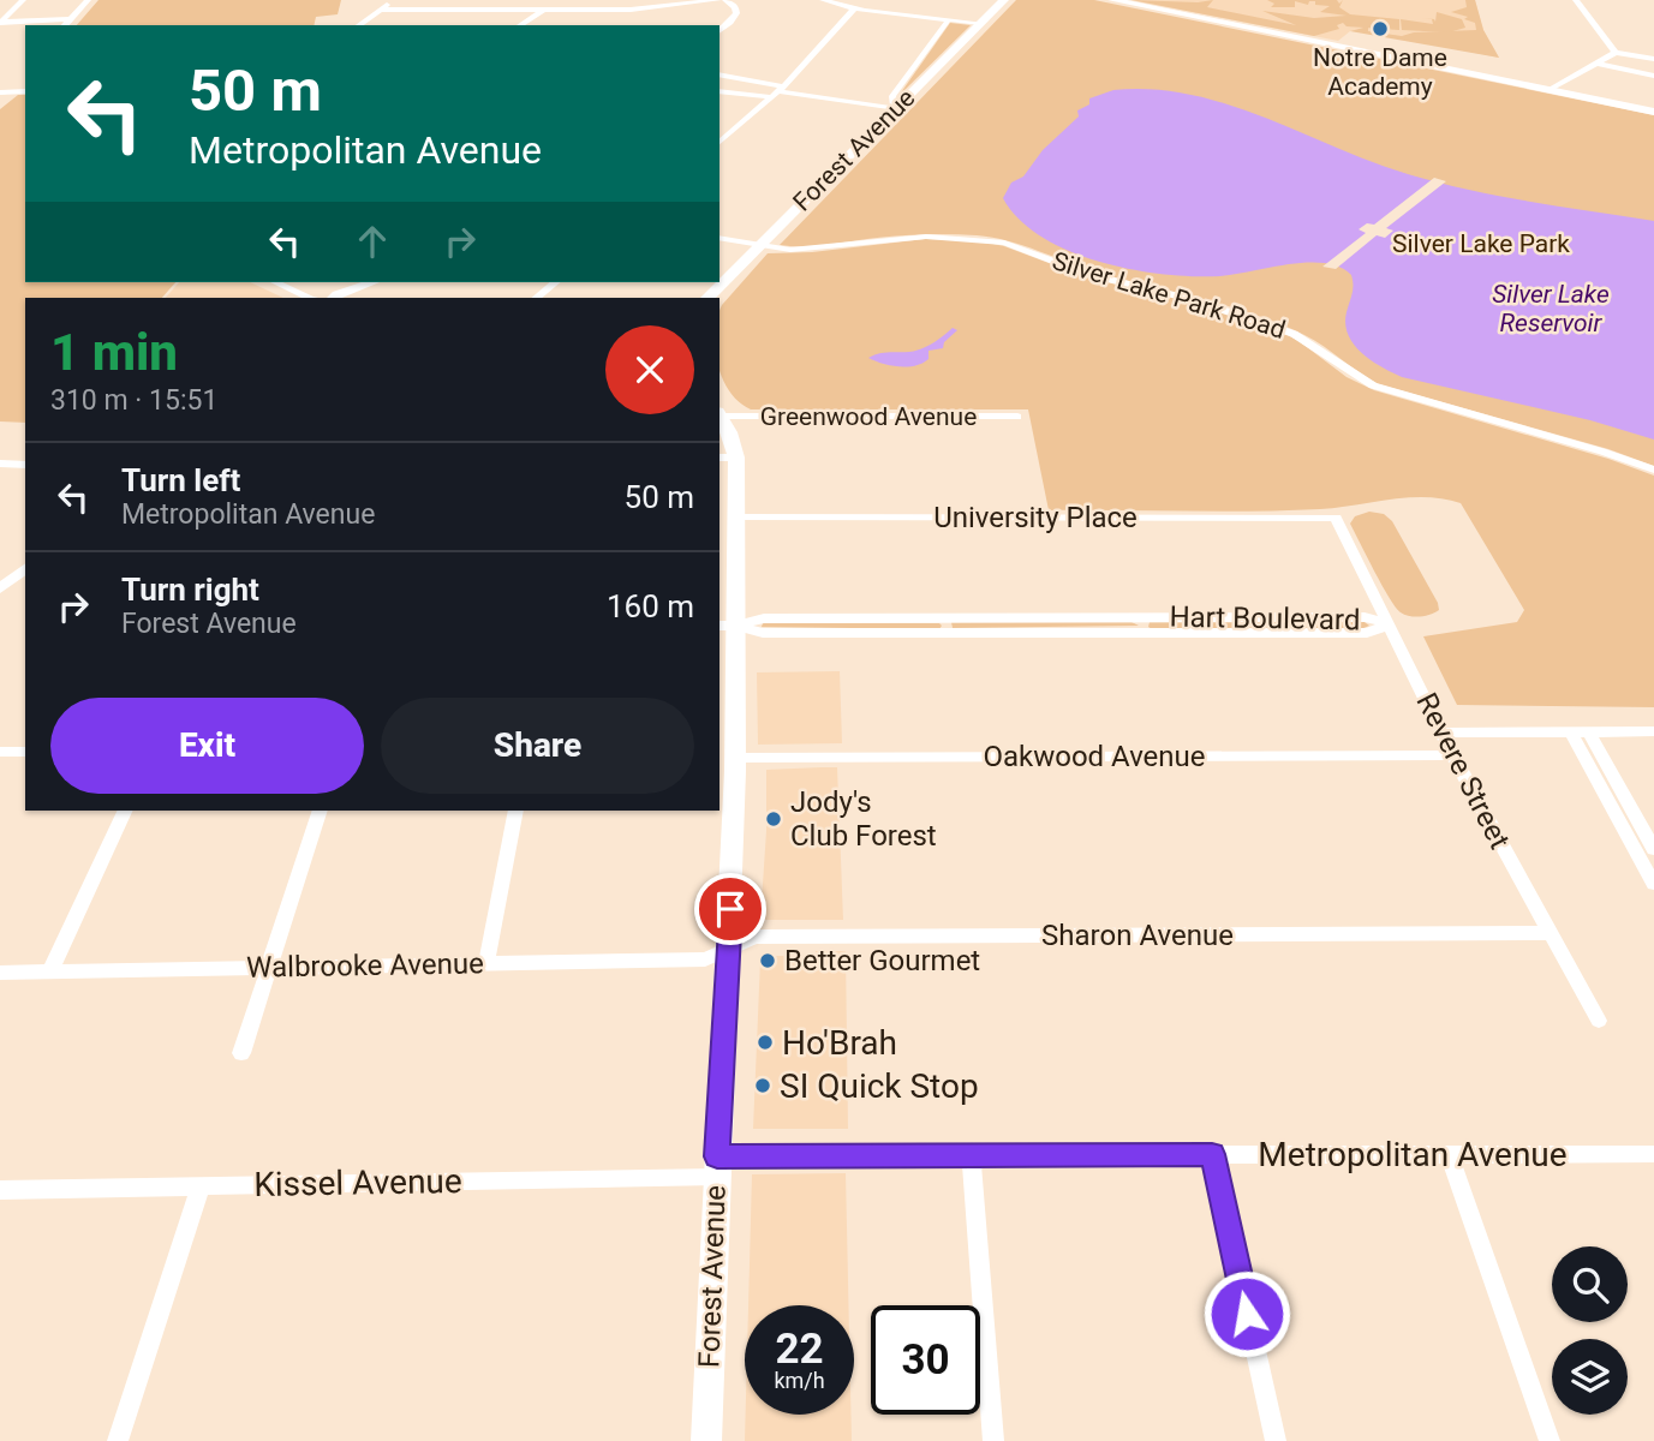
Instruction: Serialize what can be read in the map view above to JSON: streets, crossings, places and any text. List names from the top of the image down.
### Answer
{
  "streets": {
    "main road": ["Forest Avenue"],
    "street": [
      "Silver Lake Park Road",
      "Greenwood Avenue",
      "University Place",
      "Hart Boulevard",
      "Oakwood Avenue",
      "Revere Street",
      "Sharon Avenue",
      "Walbrooke Avenue",
      "Metropolitan Avenue",
      "Kissel Avenue"
    ]
  },
  "crossings": [
    ["Forest Avenue", "Silver Lake Park Road"],
    ["Forest Avenue", "University Place"],
    ["Forest Avenue", "Hart Boulevard"],
    ["Forest Avenue", "Oakwood Avenue"],
    ["Forest Avenue", "Sharon Avenue"],
    ["Forest Avenue", "Walbrooke Avenue"],
    ["Forest Avenue", "Metropolitan Avenue"],
    ["Forest Avenue", "Kissel Avenue"],
    ["University Place", "Revere Street"],
    ["Hart Boulevard", "Revere Street"],
    ["Oakwood Avenue", "Revere Street"],
    ["Revere Street", "Sharon Avenue"],
    ["Sharon Avenue", "Walbrooke Avenue"],
    ["Metropolitan Avenue", "Kissel Avenue"]
  ],
  "water": ["Silver Lake Reservoir"],
  "parks": ["Silver Lake Park"],
  "places": [
    "Notre Dame Academy",
    "Jody's Club Forest",
    "Better Gourmet",
    "Ho'Brah",
    "SI Quick Stop"
  ],
  "page": {
    "turn": ["50 m", "Metropolitan Avenue"],
    "heading": ["1 min", "310 m · 15:51"],
    "list": [
      {
        "name": "Turn left",
        "note": "Metropolitan Avenue",
        "value": "50 m"
      },
      {
        "name": "Turn right",
        "note": "Forest Avenue",
        "value": "160 m"
      }
    ],
    "buttons": ["Exit", "Share"],
    "speed": "22 km/h",
    "limit": "30"
  }
}
